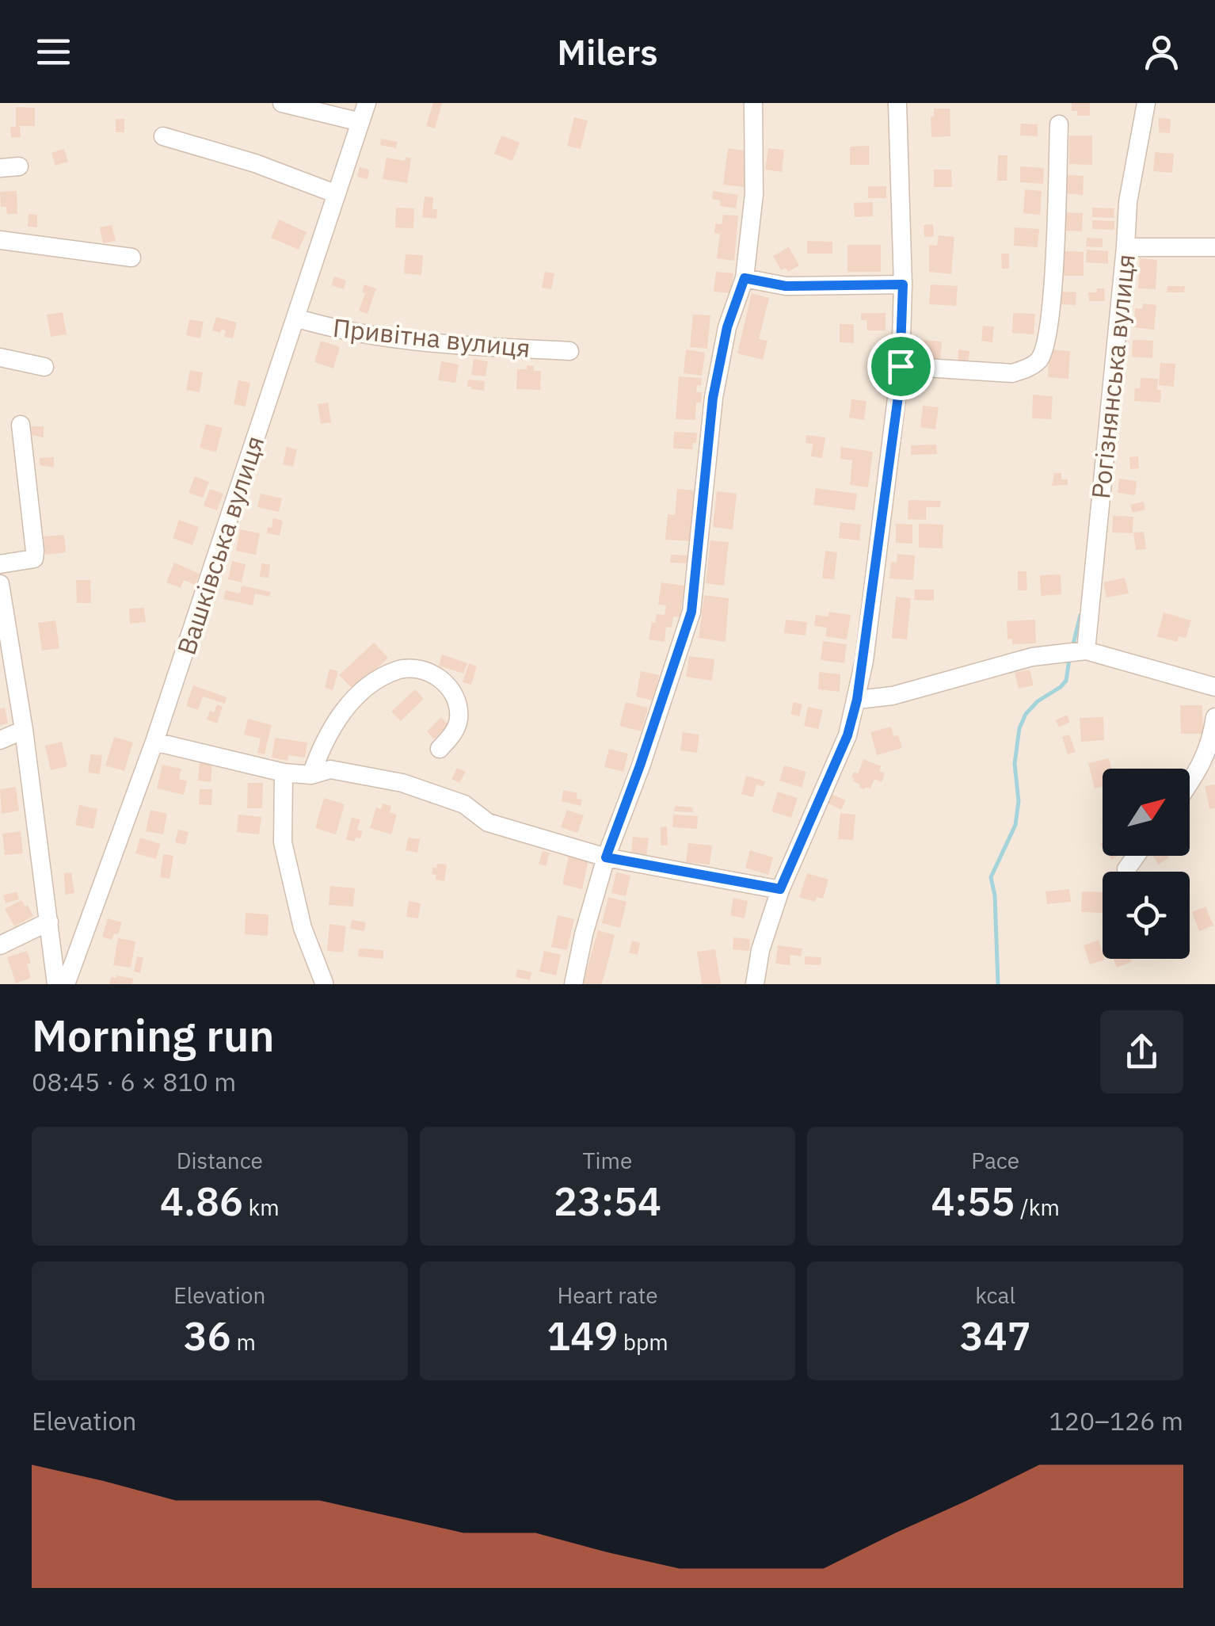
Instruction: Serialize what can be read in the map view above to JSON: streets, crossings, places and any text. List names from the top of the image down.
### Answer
{
  "streets": {
    "street": ["Привітна вулиця", "Рогізнянська вулиця", "Вашківська вулиця"]
  },
  "crossings": [
    ["Привітна вулиця", "Вашківська вулиця"]
  ],
  "north": "top right",
  "page": {
    "header": "Milers",
    "heading": ["Morning run", "08:45 · 6 × 810 m"],
    "stats": [
      ["Distance", "4.86 km"],
      ["Time", "23:54"],
      ["Pace", "4:55 /km"],
      ["Elevation", "36 m"],
      ["Heart rate", "149 bpm"],
      ["kcal", "347"]
    ],
    "chart": ["Elevation", "120–126 m"]
  }
}
